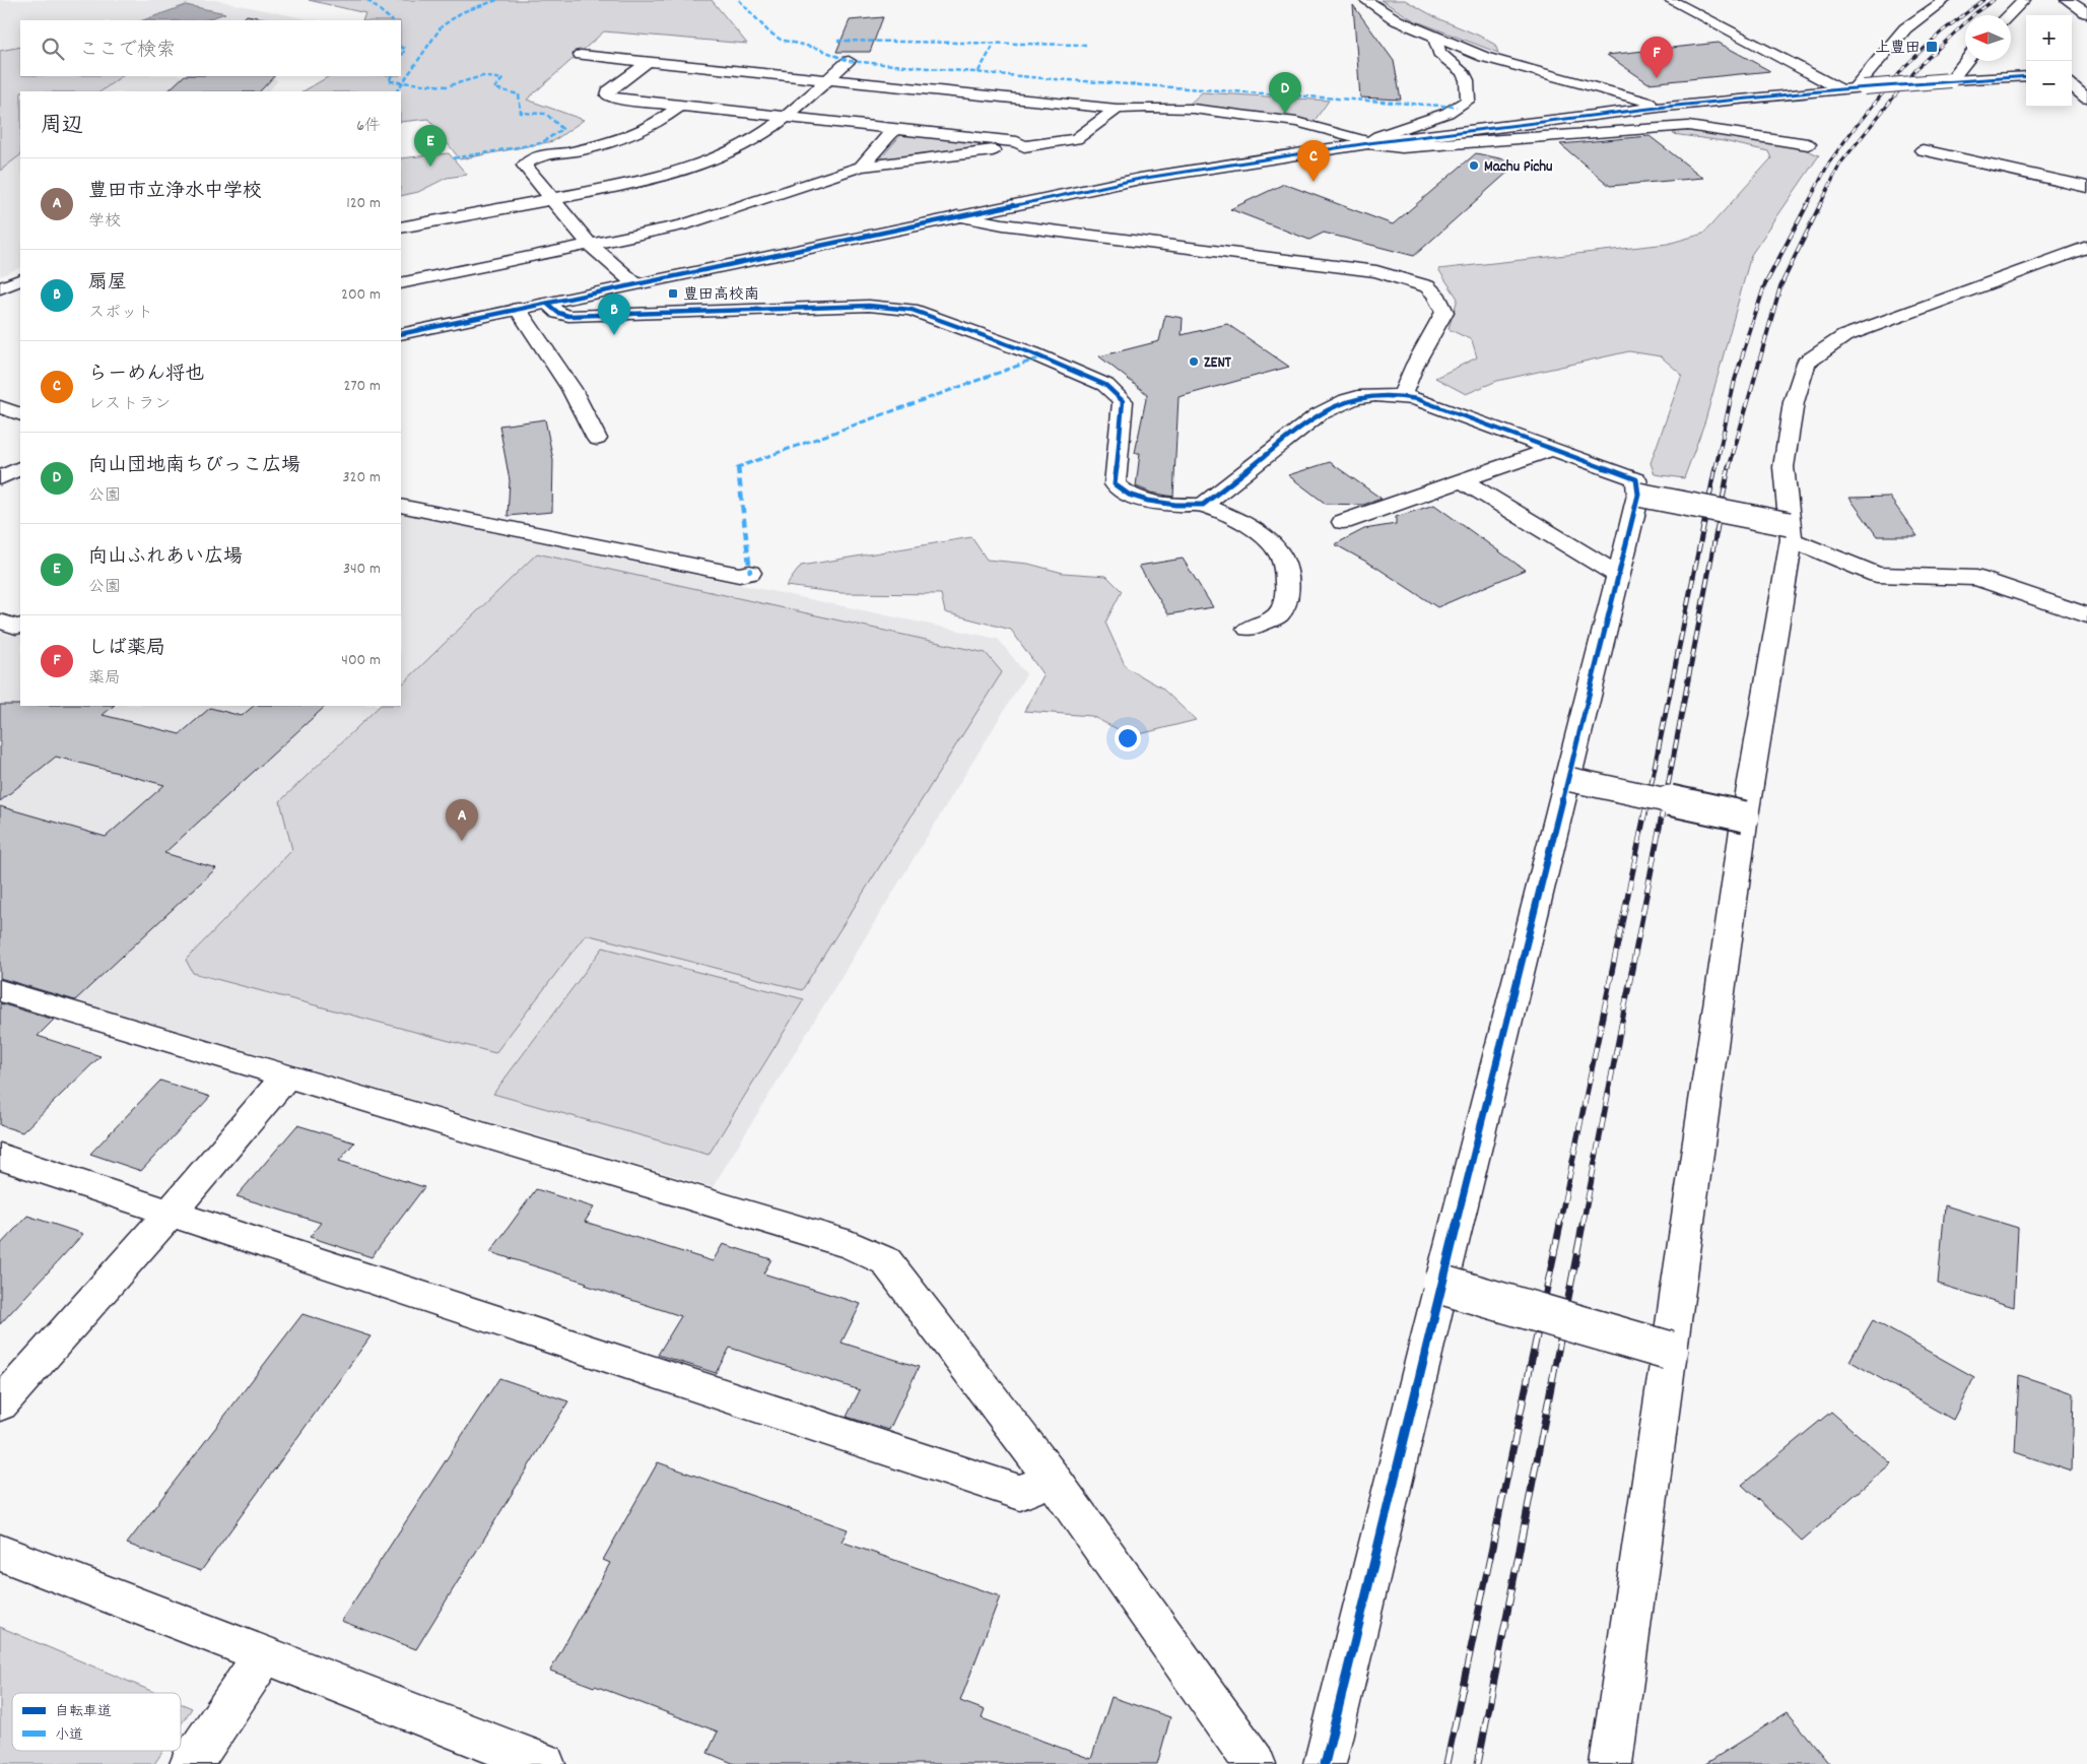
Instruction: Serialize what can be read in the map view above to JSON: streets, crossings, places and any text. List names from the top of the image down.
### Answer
{
  "places": {
    "transit": ["上豊田", "豊田高校南"],
    "other": ["Machu Pichu", "ZENT"]
  },
  "legend": ["自転車道", "小道"],
  "north": "left",
  "page": {
    "map_buttons": ["+", "−"],
    "search": "ここで検索",
    "pins": [
      "F",
      "D",
      "E",
      "C",
      "B",
      "A"
    ],
    "heading": ["周辺", "6件"],
    "list": [
      {
        "mark": "A",
        "name": "豊田市立浄水中学校",
        "note": "学校",
        "value": "120 m"
      },
      {
        "mark": "B",
        "name": "扇屋",
        "note": "スポット",
        "value": "200 m"
      },
      {
        "mark": "C",
        "name": "らーめん将也",
        "note": "レストラン",
        "value": "270 m"
      },
      {
        "mark": "D",
        "name": "向山団地南ちびっこ広場",
        "note": "公園",
        "value": "320 m"
      },
      {
        "mark": "E",
        "name": "向山ふれあい広場",
        "note": "公園",
        "value": "340 m"
      },
      {
        "mark": "F",
        "name": "しば薬局",
        "note": "薬局",
        "value": "400 m"
      }
    ]
  }
}
